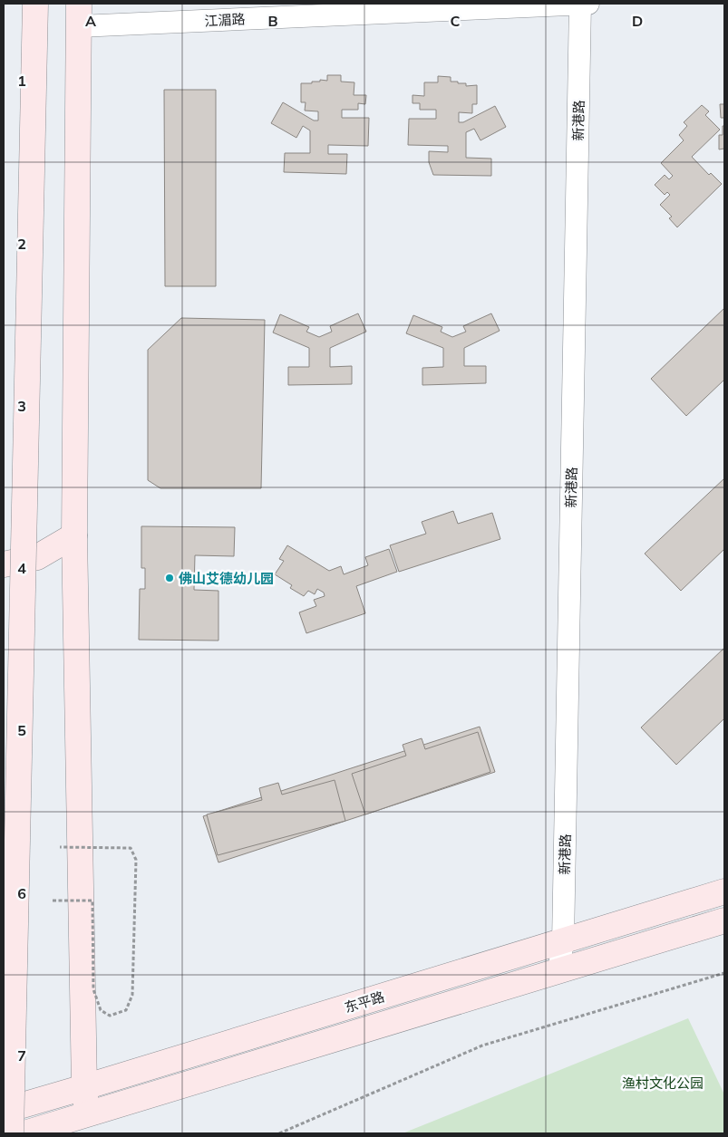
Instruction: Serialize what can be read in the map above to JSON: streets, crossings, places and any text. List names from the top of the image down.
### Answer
{
  "streets": {
    "main road": ["东平路"],
    "street": ["江湄路", "新港路"]
  },
  "crossings": [
    ["江湄路", "新港路"],
    ["新港路", "东平路"]
  ],
  "parks": ["渔村文化公园"],
  "places": ["佛山艾德幼儿园"],
  "grid": {
    "columns": [
      "A",
      "B",
      "C",
      "D"
    ],
    "rows": [
      "1",
      "2",
      "3",
      "4",
      "5",
      "6",
      "7"
    ]
  }
}
